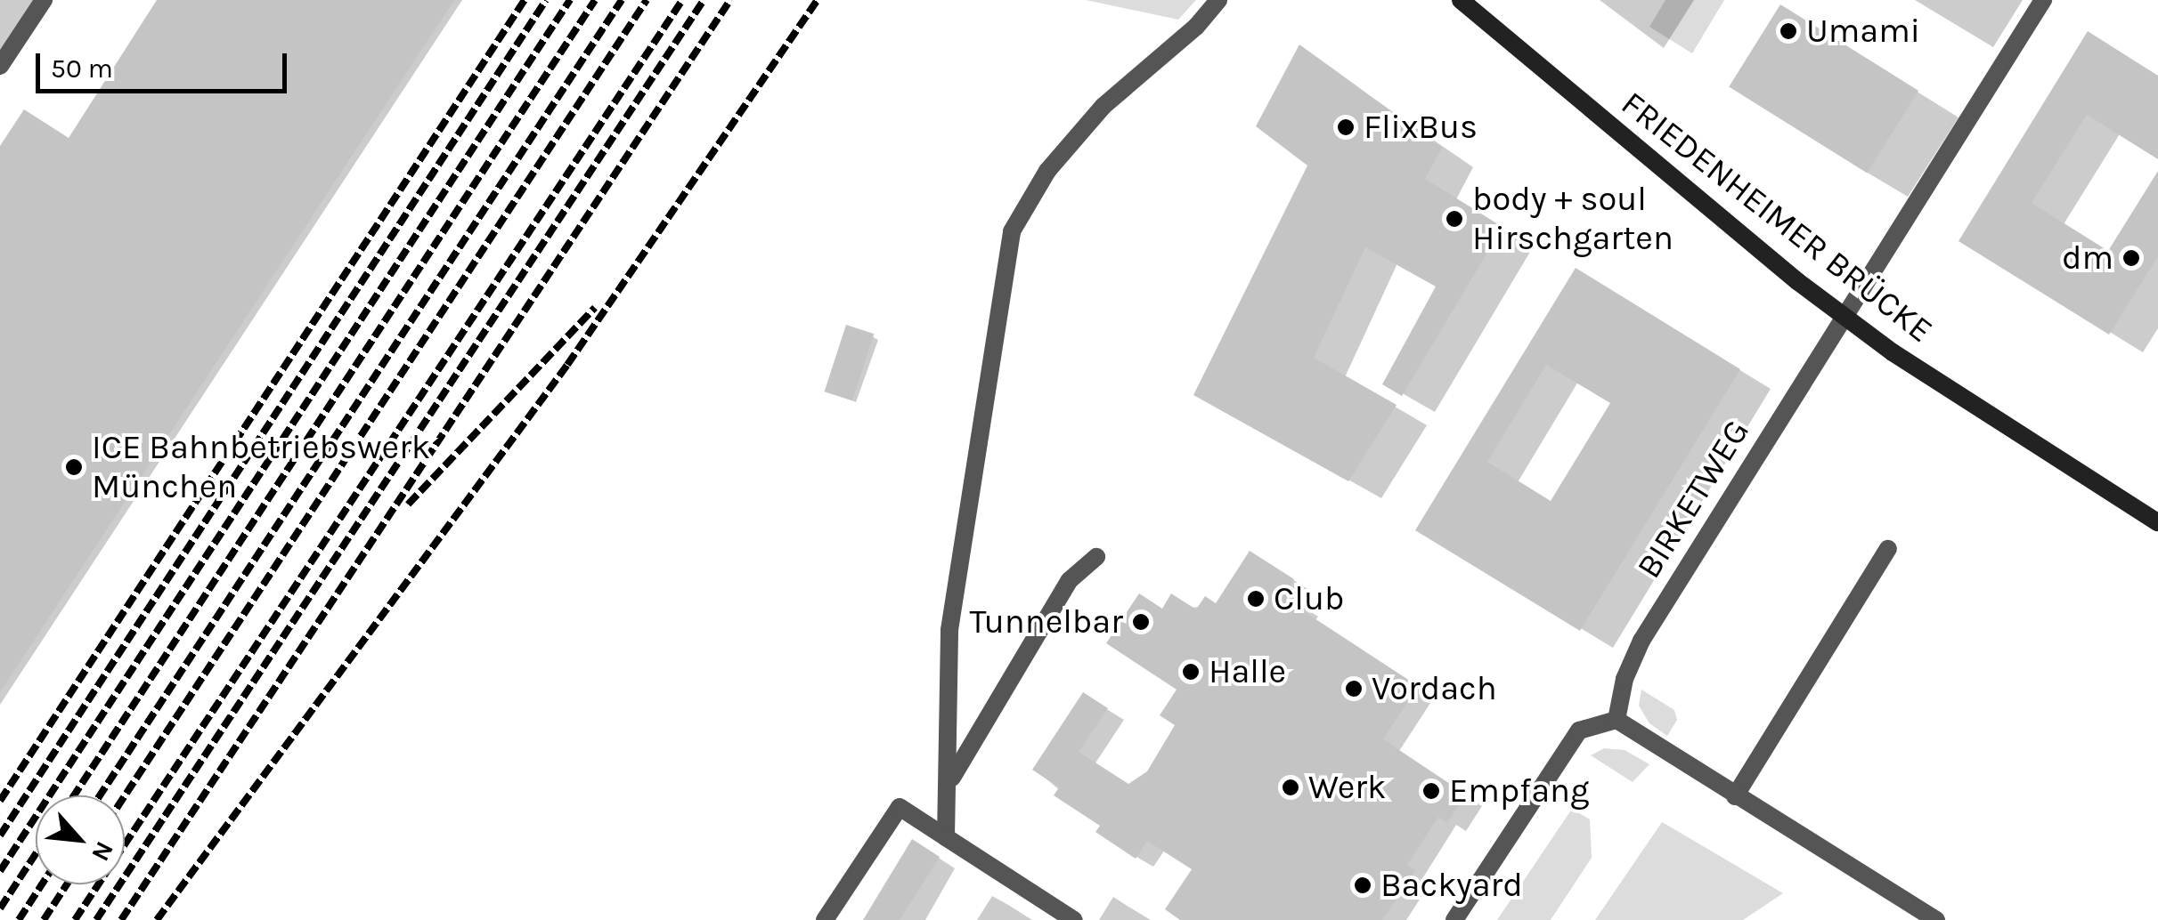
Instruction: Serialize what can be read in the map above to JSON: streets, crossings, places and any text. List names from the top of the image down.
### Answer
{
  "streets": {
    "main road": ["FRIEDENHEIMER BRÜCKE"],
    "street": ["BIRKETWEG"]
  },
  "places": [
    "Umami",
    "FlixBus",
    "body + soul Hirschgarten",
    "dm",
    "ICE Bahnbetriebswerk München",
    "Club",
    "Tunnelbar",
    "Halle",
    "Vordach",
    "Werk",
    "Empfang",
    "Backyard"
  ],
  "scale_bar": "50 m",
  "north": "bottom right"
}
